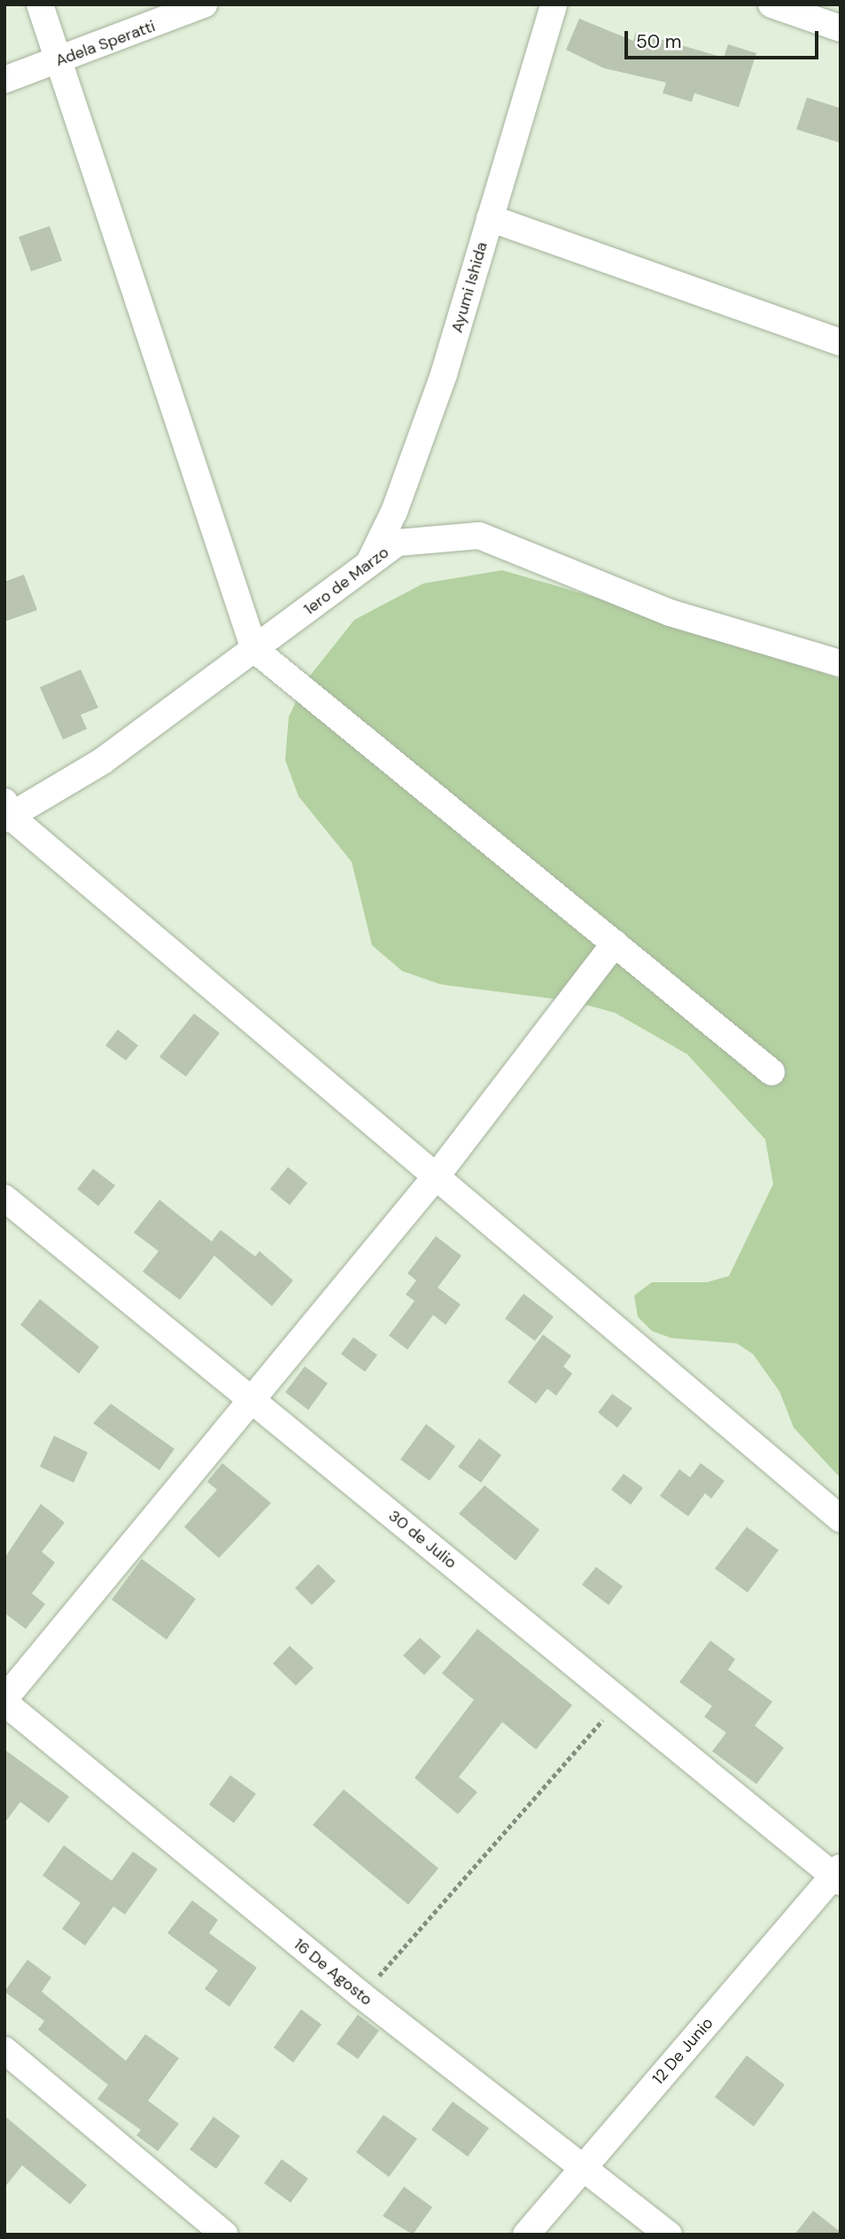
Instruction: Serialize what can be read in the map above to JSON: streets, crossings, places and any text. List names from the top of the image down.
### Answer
{
  "streets": {
    "street": [
      "Adela Speratti",
      "Ayumi Ishida",
      "1ero de Marzo",
      "30 de Julio",
      "16 De Agosto",
      "12 De Junio"
    ]
  },
  "crossings": [
    ["Ayumi Ishida", "1ero de Marzo"],
    ["30 de Julio", "12 De Junio"],
    ["16 De Agosto", "12 De Junio"]
  ],
  "scale_bar": "50 m"
}
